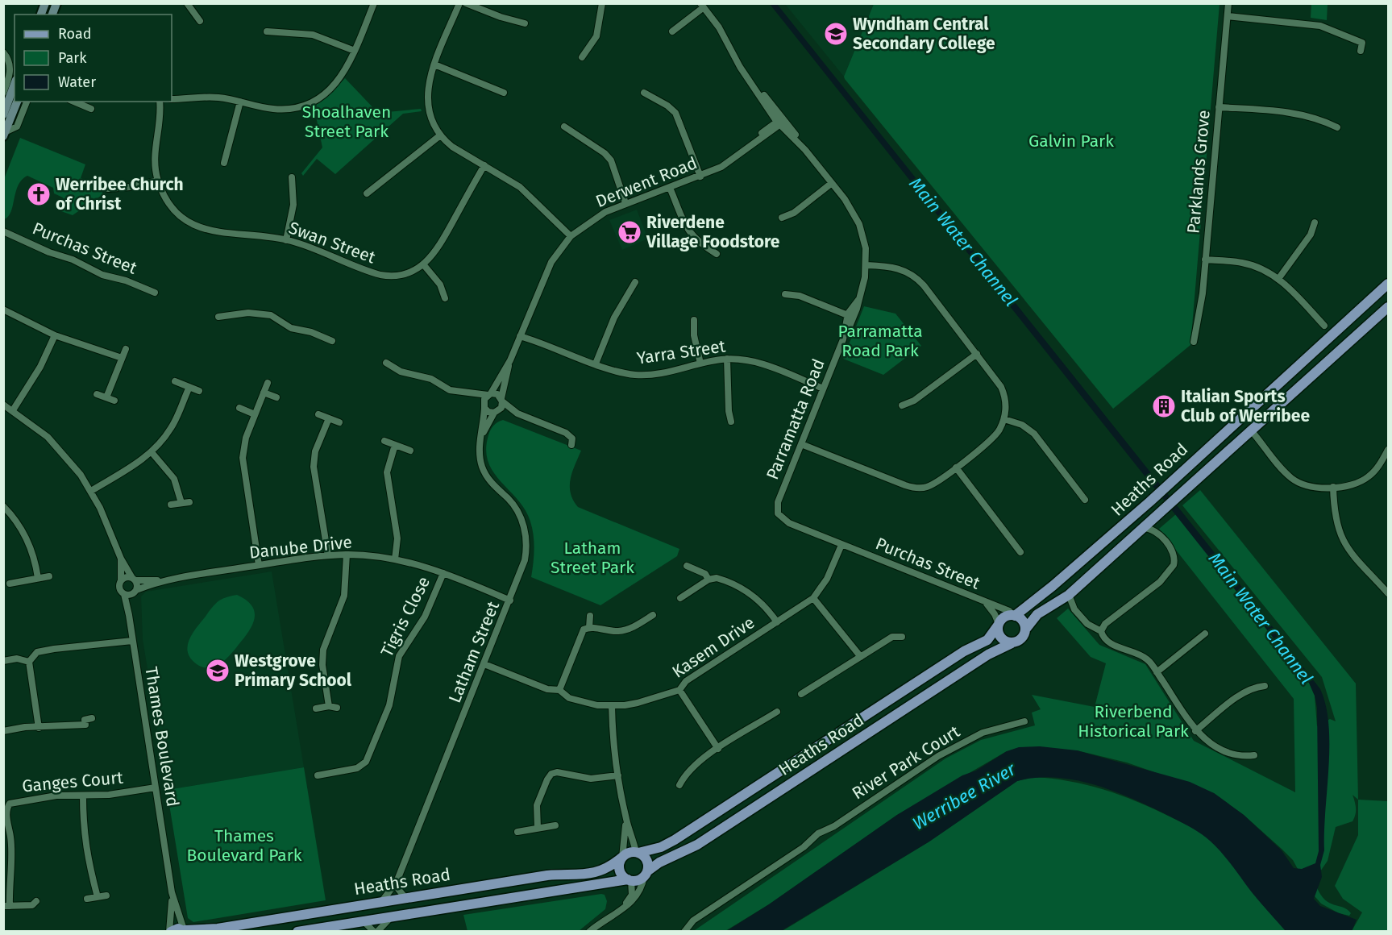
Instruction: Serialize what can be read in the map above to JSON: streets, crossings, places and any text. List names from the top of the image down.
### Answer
{
  "streets": {
    "main road": ["Heaths Road"],
    "street": [
      "Parklands Grove",
      "Derwent Road",
      "Swan Street",
      "Purchas Street",
      "Yarra Street",
      "Parramatta Road",
      "Danube Drive",
      "Tigris Close",
      "Kasem Drive",
      "Latham Street",
      "Thames Boulevard",
      "River Park Court",
      "Ganges Court"
    ]
  },
  "crossings": [
    ["Derwent Road", "Yarra Street"],
    ["Derwent Road", "Parramatta Road"],
    ["Derwent Road", "Latham Street"],
    ["Purchas Street", "Parramatta Road"],
    ["Purchas Street", "Heaths Road"],
    ["Purchas Street", "Kasem Drive"],
    ["Yarra Street", "Parramatta Road"],
    ["Parramatta Road", "Kasem Drive"],
    ["Heaths Road", "Latham Street"],
    ["Heaths Road", "Thames Boulevard"],
    ["Danube Drive", "Tigris Close"],
    ["Danube Drive", "Latham Street"],
    ["Danube Drive", "Thames Boulevard"],
    ["Kasem Drive", "Latham Street"],
    ["Thames Boulevard", "Ganges Court"]
  ],
  "water": ["Main Water Channel", "Werribee River"],
  "parks": [
    "Shoalhaven Street Park",
    "Galvin Park",
    "Parramatta Road Park",
    "Latham Street Park",
    "Riverbend Historical Park",
    "Thames Boulevard Park"
  ],
  "places": {
    "school or university": ["Wyndham Central Secondary College", "Westgrove Primary School"],
    "church": ["Werribee Church of Christ"],
    "supermarket": ["Riverdene Village Foodstore"],
    "building": ["Italian Sports Club of Werribee"]
  },
  "legend": ["Road", "Park", "Water"]
}
